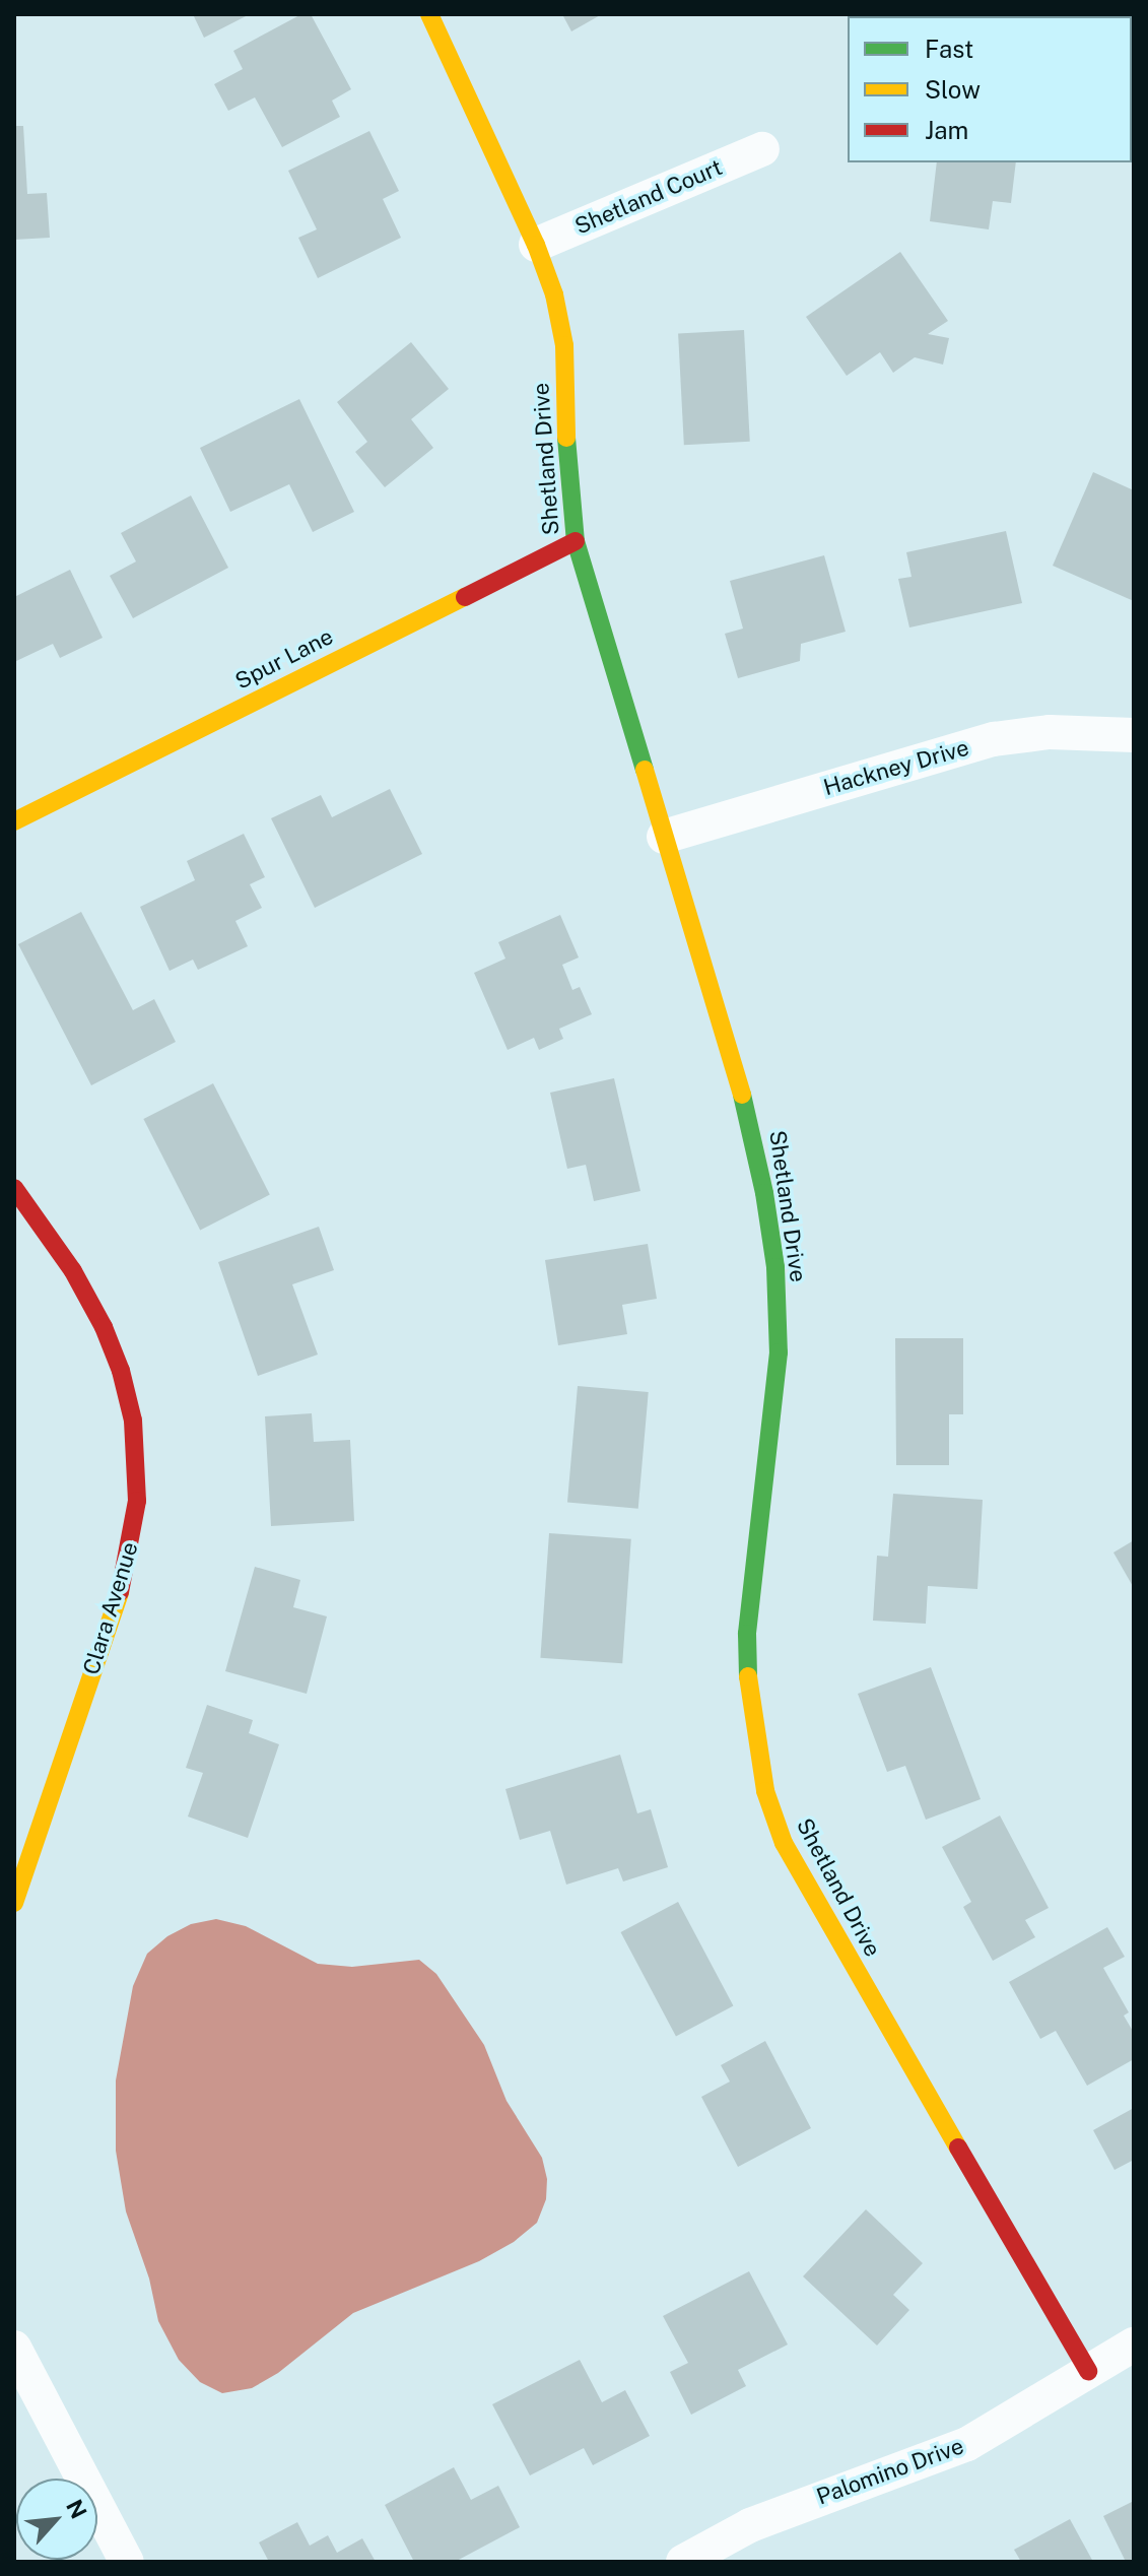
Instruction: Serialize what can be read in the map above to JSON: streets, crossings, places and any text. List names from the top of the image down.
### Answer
{
  "streets": {
    "street": [
      "Shetland Court",
      "Shetland Drive",
      "Spur Lane",
      "Hackney Drive",
      "Clara Avenue",
      "Palomino Drive"
    ]
  },
  "crossings": [
    ["Shetland Court", "Shetland Drive"],
    ["Shetland Drive", "Spur Lane"],
    ["Shetland Drive", "Hackney Drive"],
    ["Shetland Drive", "Palomino Drive"]
  ],
  "legend": ["Fast", "Slow", "Jam"],
  "north": "top right"
}
